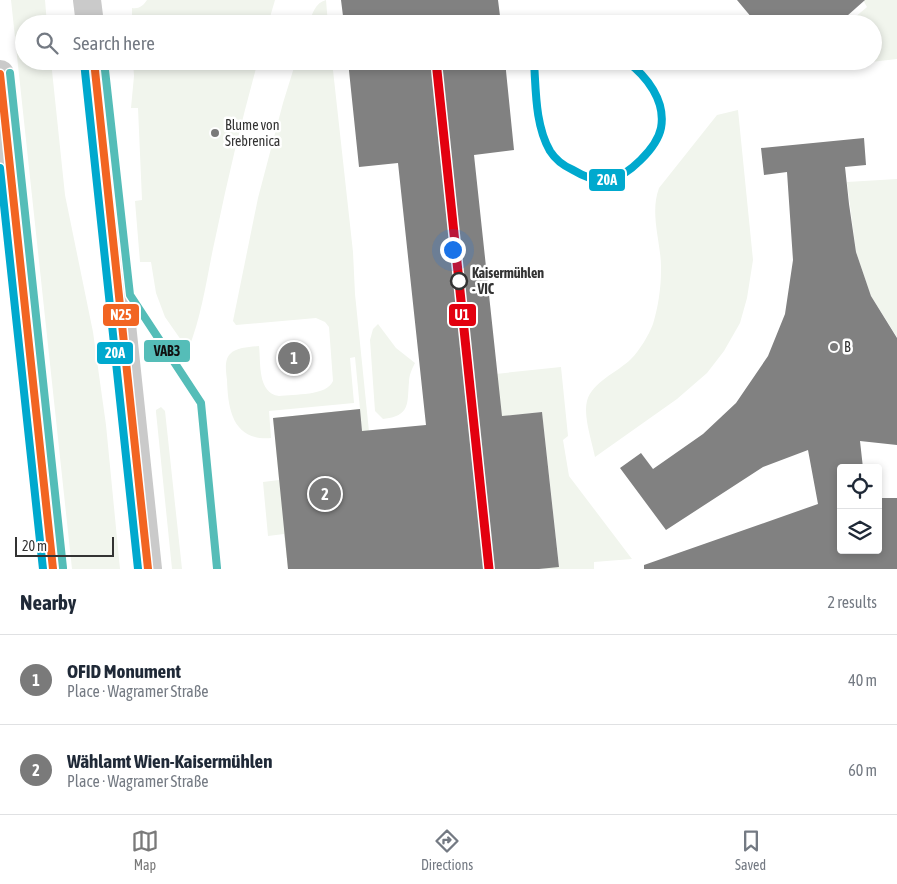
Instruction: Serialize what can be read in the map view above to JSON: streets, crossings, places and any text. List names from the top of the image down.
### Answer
{
  "places": ["Blume von Srebrenica", "Kaisermühlen - VIC", "B"],
  "lines": [
    "transit line U1",
    "transit line N25",
    "transit line 20A",
    "transit line VAB3"
  ],
  "scale_bar": "20 m",
  "page": {
    "search": "Search here",
    "pins": ["1", "2"],
    "scale": "20 m",
    "heading": ["Nearby", "2 results"],
    "list": [
      {
        "mark": "1",
        "name": "OFID Monument",
        "note": "Place · Wagramer Straße",
        "value": "40 m"
      },
      {
        "mark": "2",
        "name": "Wählamt Wien-Kaisermühlen",
        "note": "Place · Wagramer Straße",
        "value": "60 m"
      }
    ],
    "nav": ["Map", "Directions", "Saved"]
  }
}
